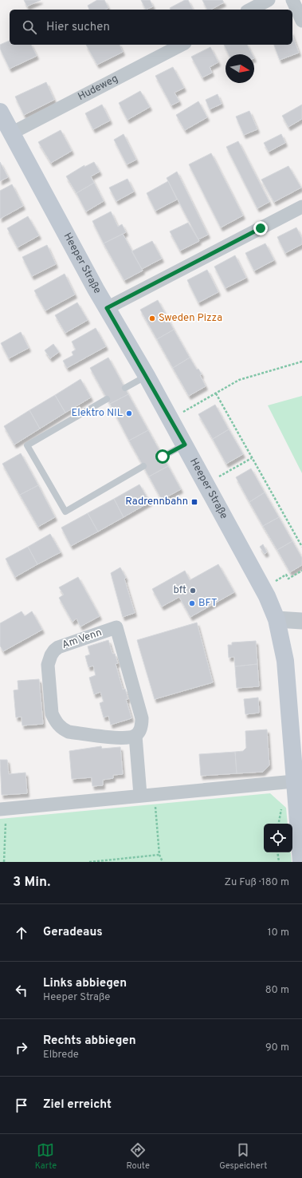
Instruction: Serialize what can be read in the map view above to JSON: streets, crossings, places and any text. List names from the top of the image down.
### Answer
{
  "streets": {
    "main road": ["Heeper Straße"],
    "street": ["Hudeweg", "Am Venn"]
  },
  "crossings": [
    ["Hudeweg", "Heeper Straße"]
  ],
  "places": {
    "other": [
      "Sweden Pizza",
      "Elektro NIL",
      "bft",
      "BFT"
    ],
    "transit": ["Radrennbahn"]
  },
  "north": "right",
  "page": {
    "search": "Hier suchen",
    "heading": ["3 Min.", "Zu Fuß · 180 m"],
    "list": [
      ["Geradeaus", "10 m"],
      ["Links abbiegen", "Heeper Straße", "80 m"],
      ["Rechts abbiegen", "Elbrede", "90 m"],
      "Ziel erreicht"
    ],
    "nav": ["Karte", "Route", "Gespeichert"]
  }
}
